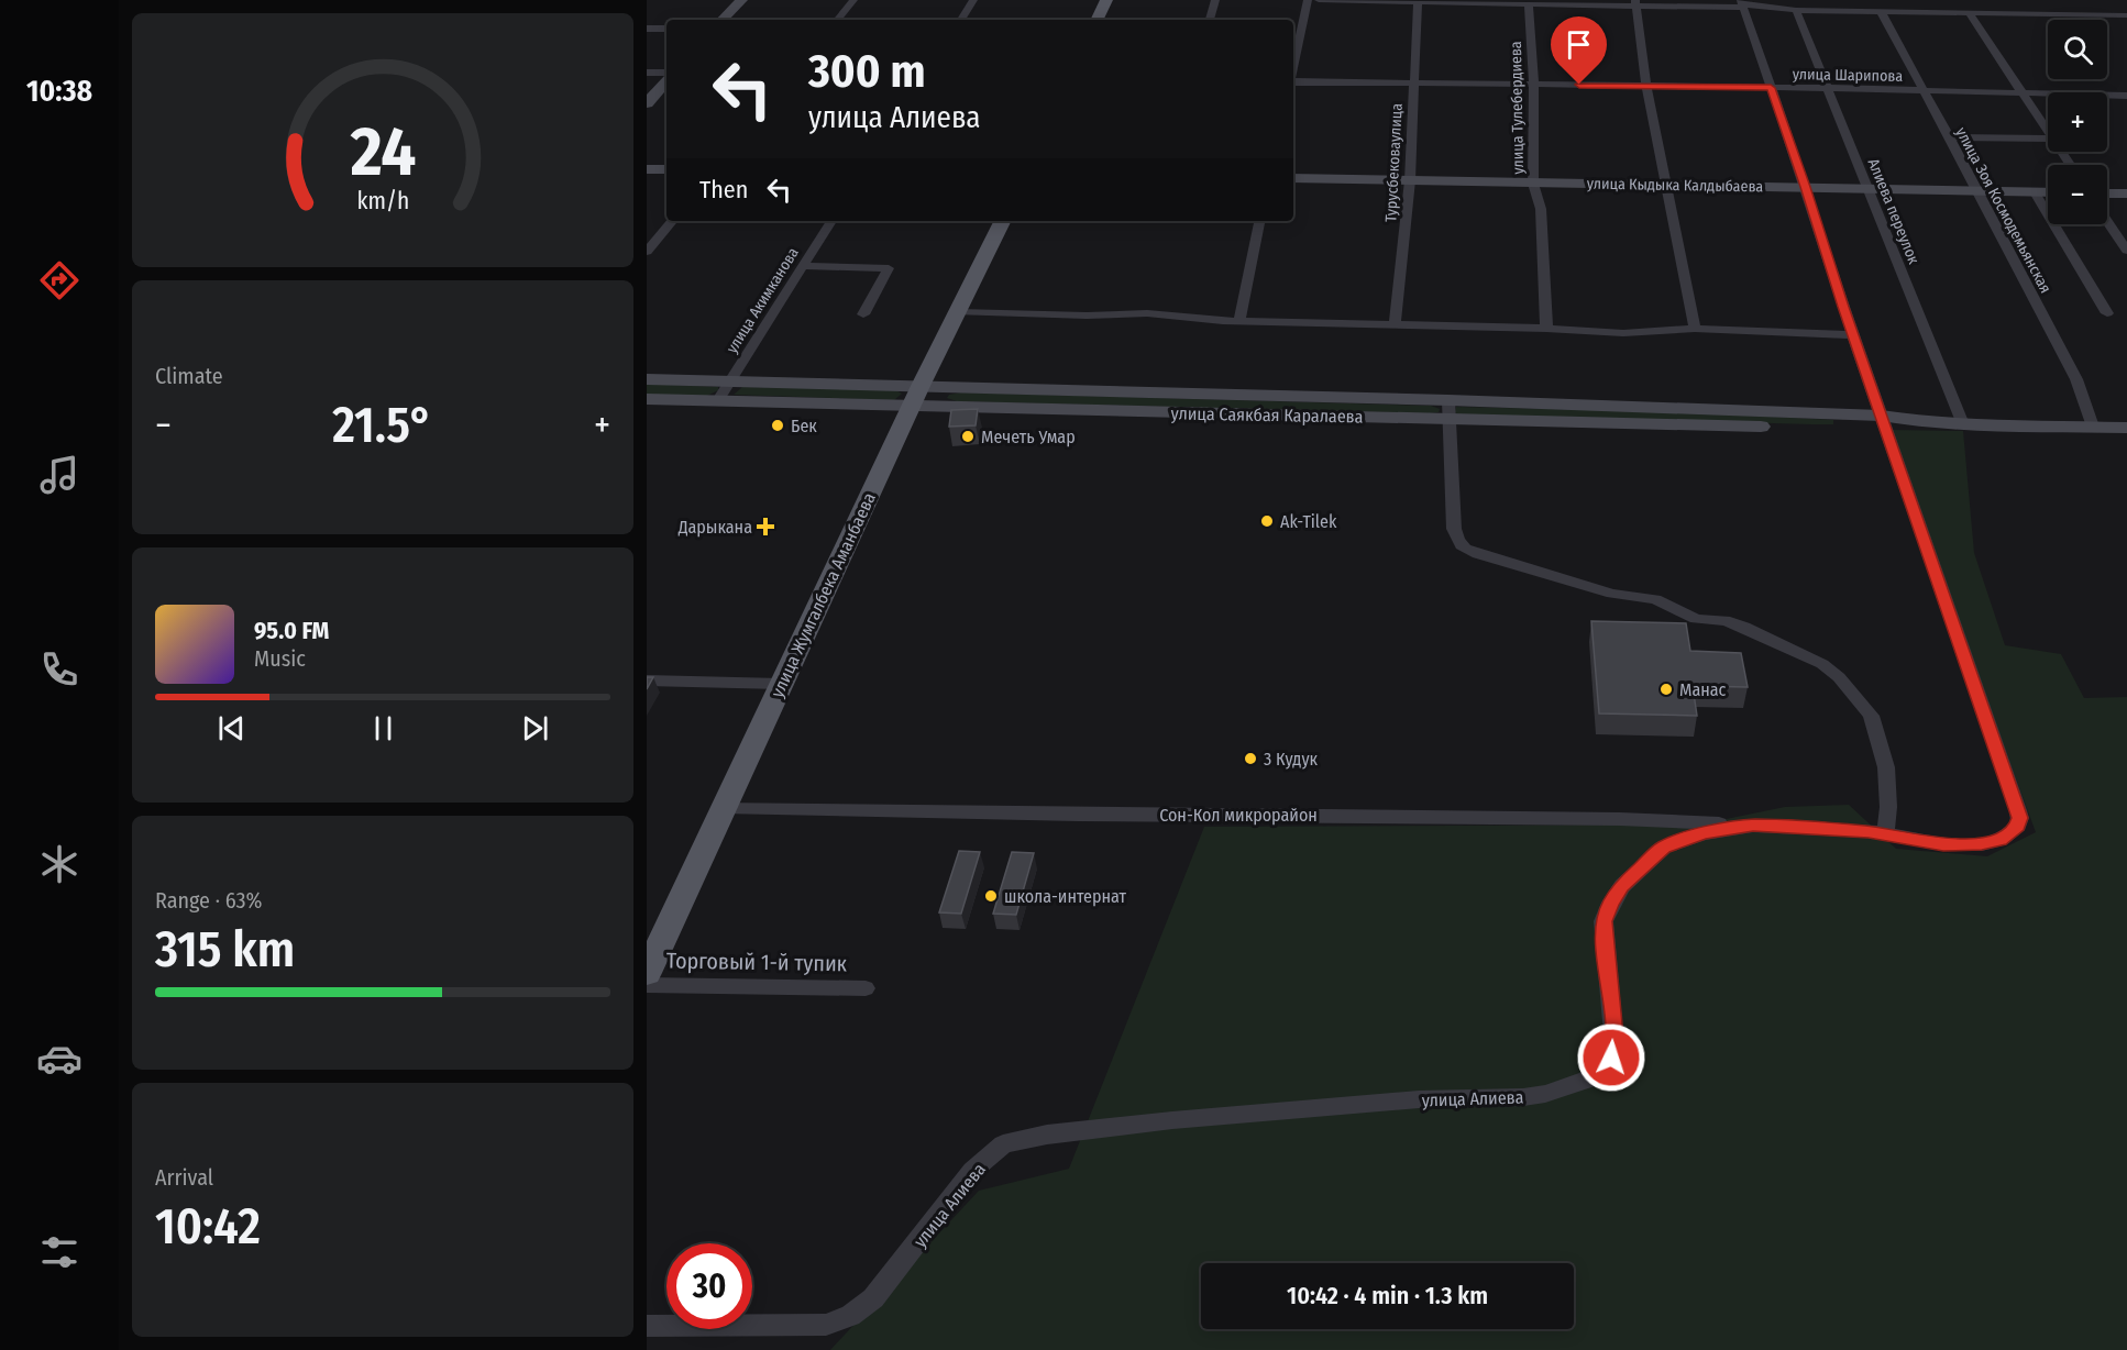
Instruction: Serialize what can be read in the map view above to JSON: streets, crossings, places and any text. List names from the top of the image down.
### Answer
{
  "streets": {
    "main road": ["улица Жумгалбека Аманбаева"],
    "street": [
      "улица Шарипова",
      "улица Тулебердиева",
      "Турусбековаулица",
      "улица Кыдыка Калдыбаева",
      "улица Зоя Космодемьянская",
      "Алиева переулок",
      "улица Акимканова",
      "улица Саякбая Каралаева",
      "Сон-Кол микрорайон",
      "Торговый 1-й тупик",
      "улица Алиева"
    ]
  },
  "crossings": [
    ["улица Шарипова", "улица Тулебердиева"],
    ["улица Шарипова", "Турусбековаулица"],
    ["улица Шарипова", "улица Зоя Космодемьянская"],
    ["улица Шарипова", "Алиева переулок"],
    ["улица Шарипова", "улица Алиева"],
    ["улица Тулебердиева", "улица Кыдыка Калдыбаева"],
    ["Турусбековаулица", "улица Кыдыка Калдыбаева"],
    ["улица Кыдыка Калдыбаева", "улица Зоя Космодемьянская"],
    ["улица Кыдыка Калдыбаева", "Алиева переулок"],
    ["улица Кыдыка Калдыбаева", "улица Алиева"],
    ["улица Зоя Космодемьянская", "улица Саякбая Каралаева"],
    ["Алиева переулок", "улица Саякбая Каралаева"],
    ["улица Акимканова", "улица Саякбая Каралаева"],
    ["улица Саякбая Каралаева", "улица Жумгалбека Аманбаева"],
    ["улица Саякбая Каралаева", "улица Алиева"],
    ["улица Жумгалбека Аманбаева", "Сон-Кол микрорайон"],
    ["Сон-Кол микрорайон", "улица Алиева"]
  ],
  "places": {
    "other": [
      "Бек",
      "Мечеть Умар",
      "Ak-Tilek",
      "Манас",
      "3 Кудук",
      "школа-интернат"
    ],
    "health": ["Дарыкана"]
  },
  "page": {
    "tabs": "10:38",
    "map_buttons": ["+", "−"],
    "turn": ["300 m", "улица Алиева"],
    "then": "Then",
    "tile": [
      "Climate",
      ["Range · 63%", "315 km"],
      ["Arrival", "10:42"]
    ],
    "heat": ["−", "21.5°", "+"],
    "song": ["95.0 FM", "Music"],
    "limit": "30",
    "trip": "10:42 · 4 min · 1.3 km",
    "gauge": ["24", "km/h"]
  }
}
